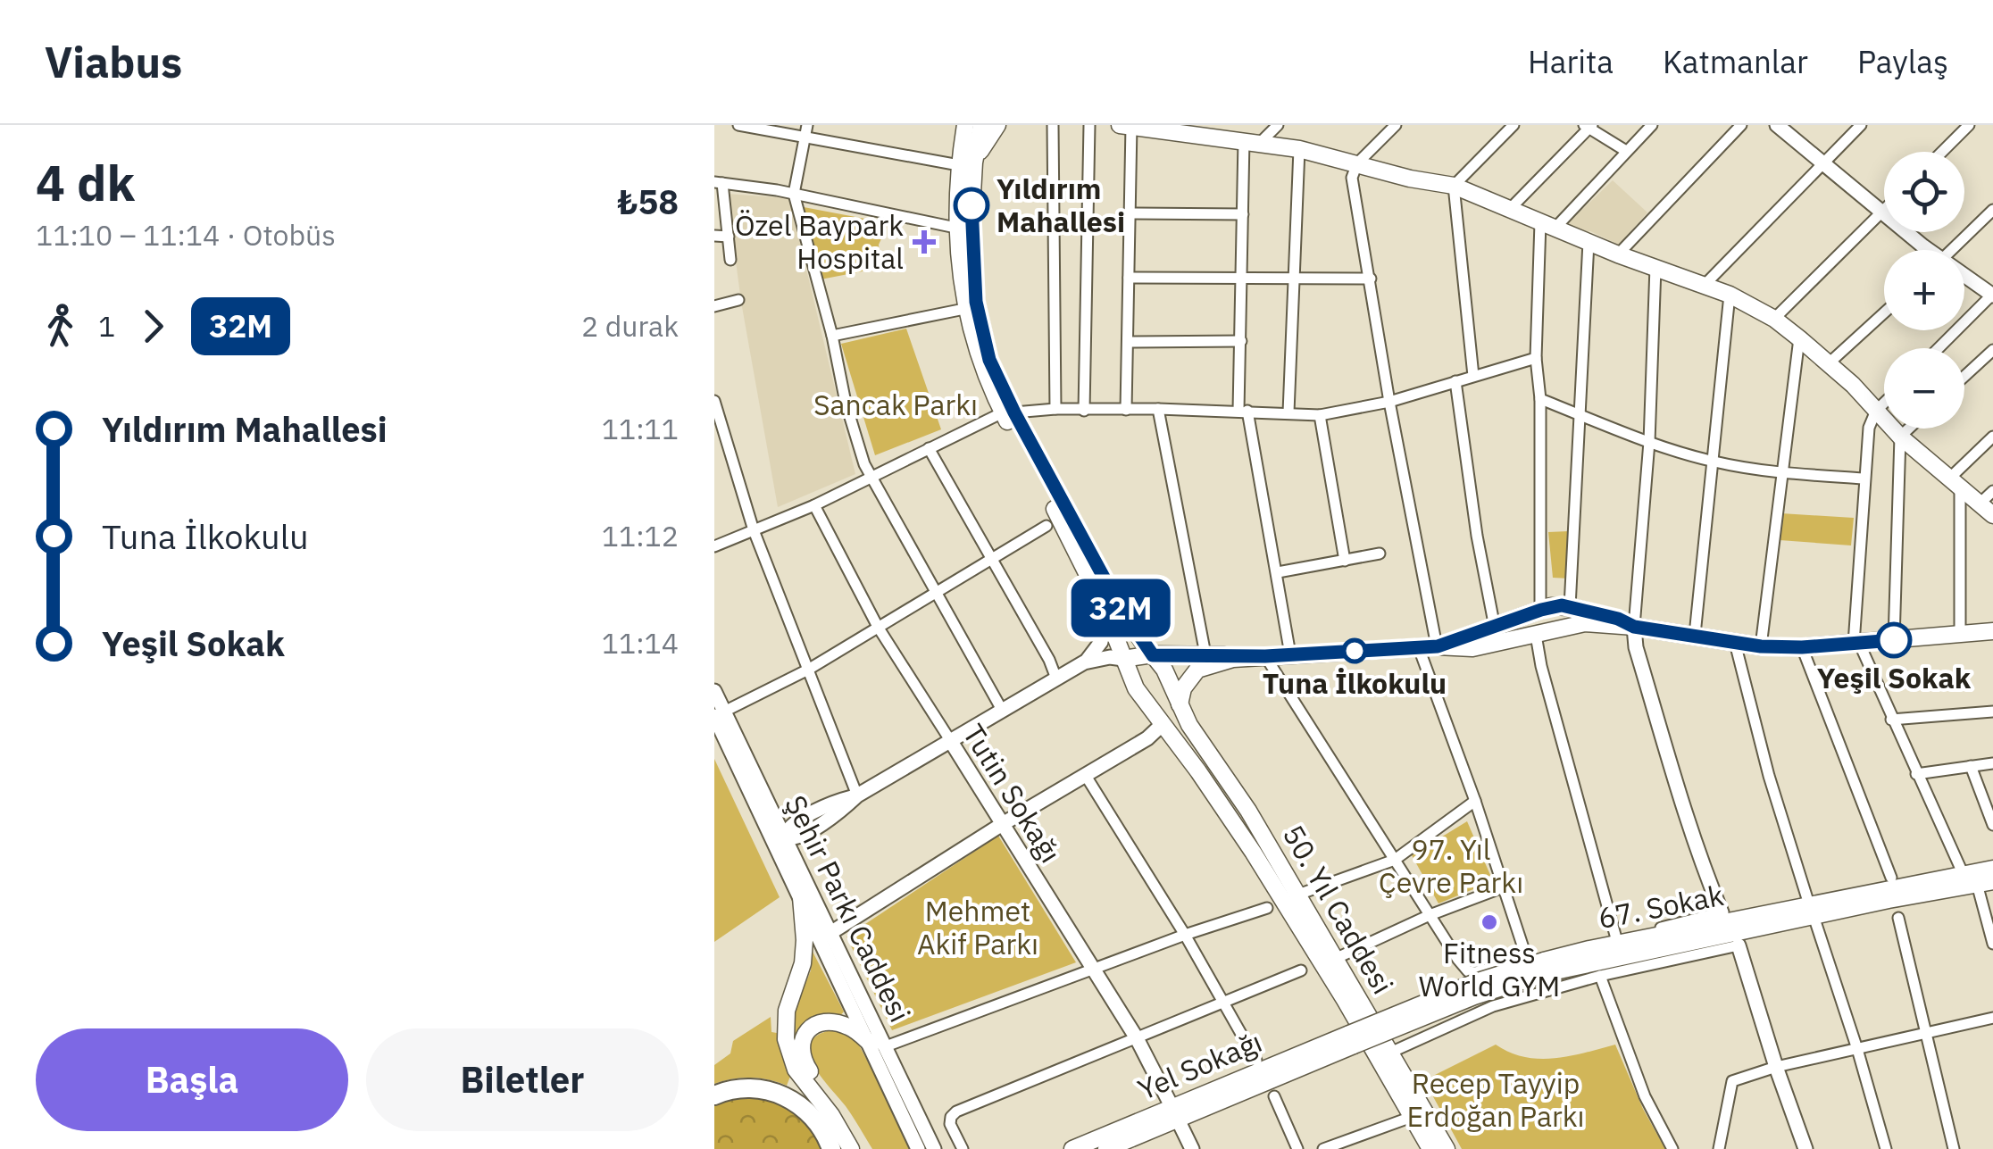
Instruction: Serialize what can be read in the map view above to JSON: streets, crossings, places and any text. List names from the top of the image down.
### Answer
{
  "streets": {
    "main road": ["67. Sokak", "50. Yıl Caddesi", "Yel Sokağı"],
    "street": ["Tutin Sokağı", "Şehir Parkı Caddesi"]
  },
  "crossings": [
    ["Tutin Sokağı", "Yel Sokağı"],
    ["67. Sokak", "50. Yıl Caddesi"],
    ["67. Sokak", "Yel Sokağı"]
  ],
  "parks": [
    "Sancak Parkı",
    "97. Yıl Çevre Parkı",
    "Mehmet Akif Parkı",
    "Recep Tayyip Erdoğan Parkı"
  ],
  "places": {
    "other": [
      "Yıldırım Mahallesi",
      "Yeşil Sokak",
      "Tuna İlkokulu",
      "Fitness World GYM"
    ],
    "health": ["Özel Baypark Hospital"]
  },
  "lines": ["bus line 32M"],
  "page": {
    "header": "Viabus",
    "nav": ["Harita", "Katmanlar", "Paylaş"],
    "heading": ["4 dk", "11:10 – 11:14 · Otobüs", "₺58"],
    "on_map": "32M",
    "map_buttons": ["+", "−"],
    "legs": ["1", "32M", "2 durak"],
    "list": [
      {
        "name": "Yıldırım Mahallesi",
        "value": "11:11"
      },
      {
        "name": "Tuna İlkokulu",
        "value": "11:12"
      },
      {
        "name": "Yeşil Sokak",
        "value": "11:14"
      }
    ],
    "buttons": ["Başla", "Biletler"]
  }
}
